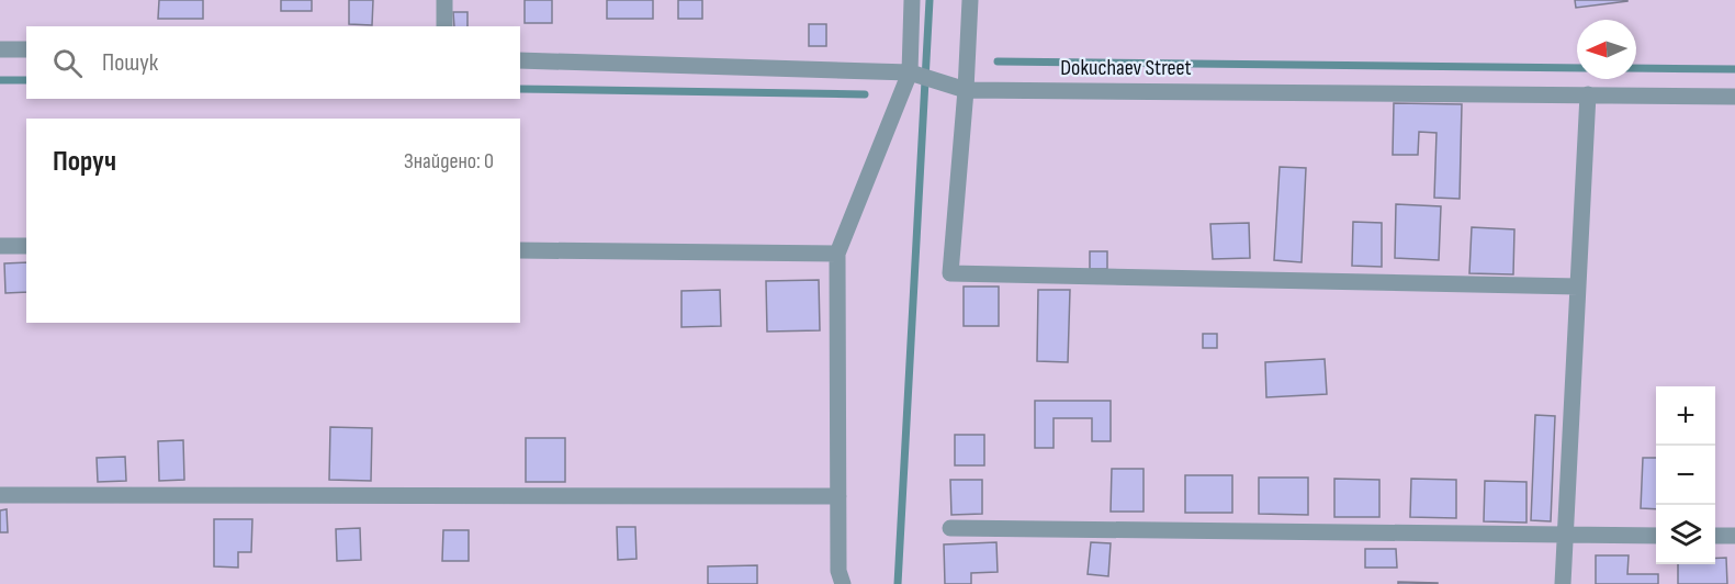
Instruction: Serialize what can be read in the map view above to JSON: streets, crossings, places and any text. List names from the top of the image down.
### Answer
{
  "streets": {
    "street": ["Dokuchaev Street"]
  },
  "north": "left",
  "page": {
    "search": "Пошук",
    "heading": ["Поруч", "Знайдено: 0"],
    "map_buttons": ["+", "−"]
  }
}
